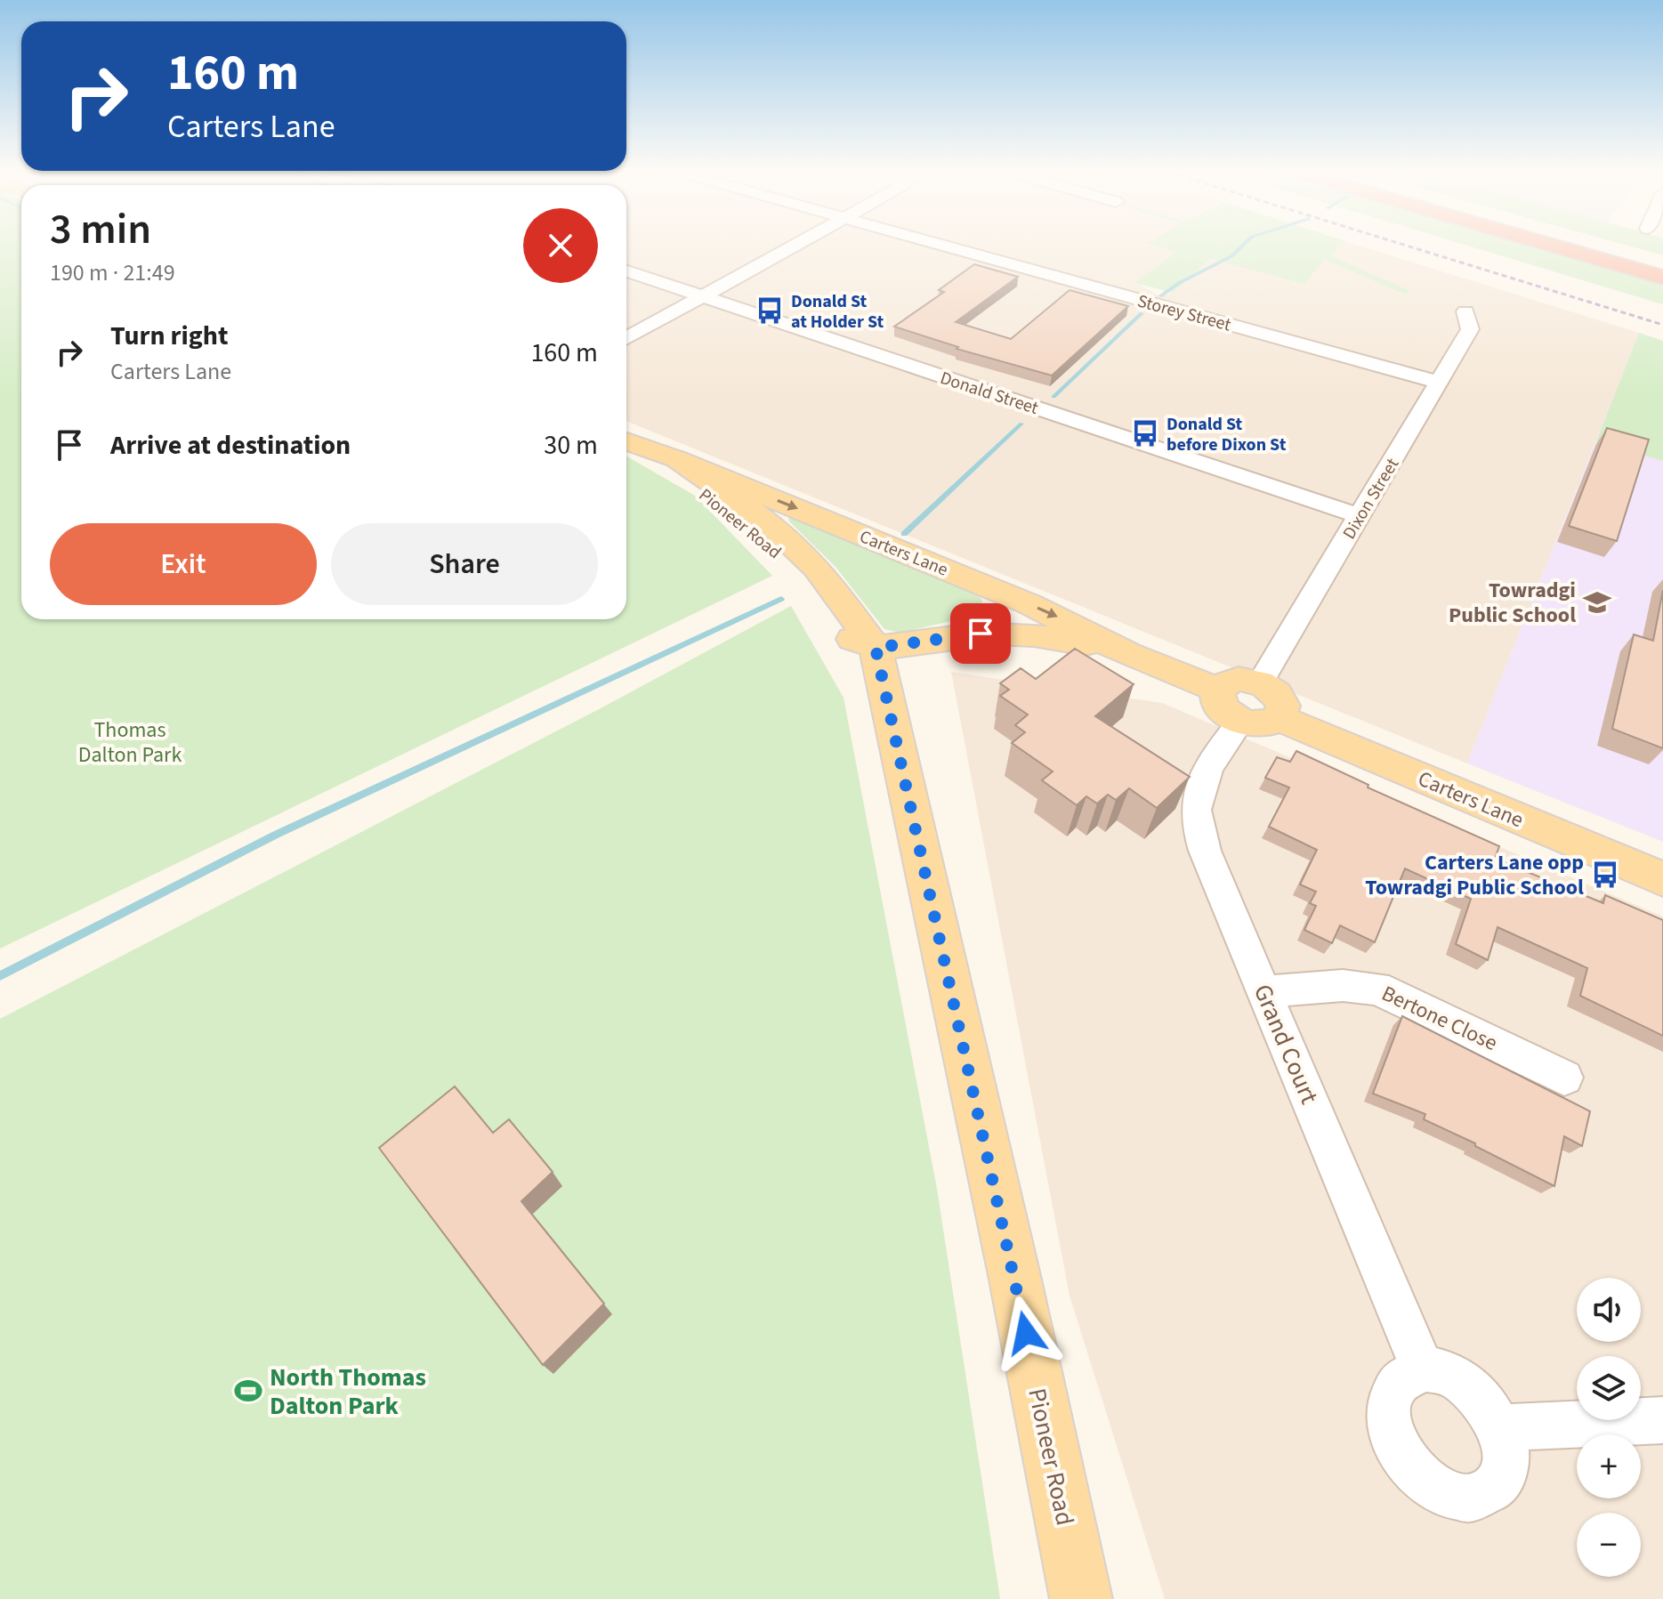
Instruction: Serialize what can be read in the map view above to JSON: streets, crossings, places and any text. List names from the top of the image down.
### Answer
{
  "streets": {
    "main road": ["Pioneer Road", "Carters Lane"],
    "street": [
      "Storey Street",
      "Donald Street",
      "Dixon Street",
      "Bertone Close",
      "Grand Court"
    ]
  },
  "crossings": [
    ["Storey Street", "Dixon Street"],
    ["Donald Street", "Dixon Street"],
    ["Dixon Street", "Carters Lane"],
    ["Dixon Street", "Grand Court"],
    ["Pioneer Road", "Carters Lane"],
    ["Carters Lane", "Grand Court"],
    ["Bertone Close", "Grand Court"]
  ],
  "parks": ["Thomas Dalton Park"],
  "places": {
    "bus stop": ["Donald St at Holder St", "Donald St before Dixon St", "Carters Lane opp Towradgi Public School"],
    "school or university": ["Towradgi Public School"],
    "sports": ["North Thomas Dalton Park"]
  },
  "page": {
    "turn": ["160 m", "Carters Lane"],
    "heading": ["3 min", "190 m · 21:49"],
    "list": [
      {
        "name": "Turn right",
        "note": "Carters Lane",
        "value": "160 m"
      },
      {
        "name": "Arrive at destination",
        "value": "30 m"
      }
    ],
    "buttons": ["Exit", "Share"],
    "map_buttons": ["+", "−"]
  }
}
